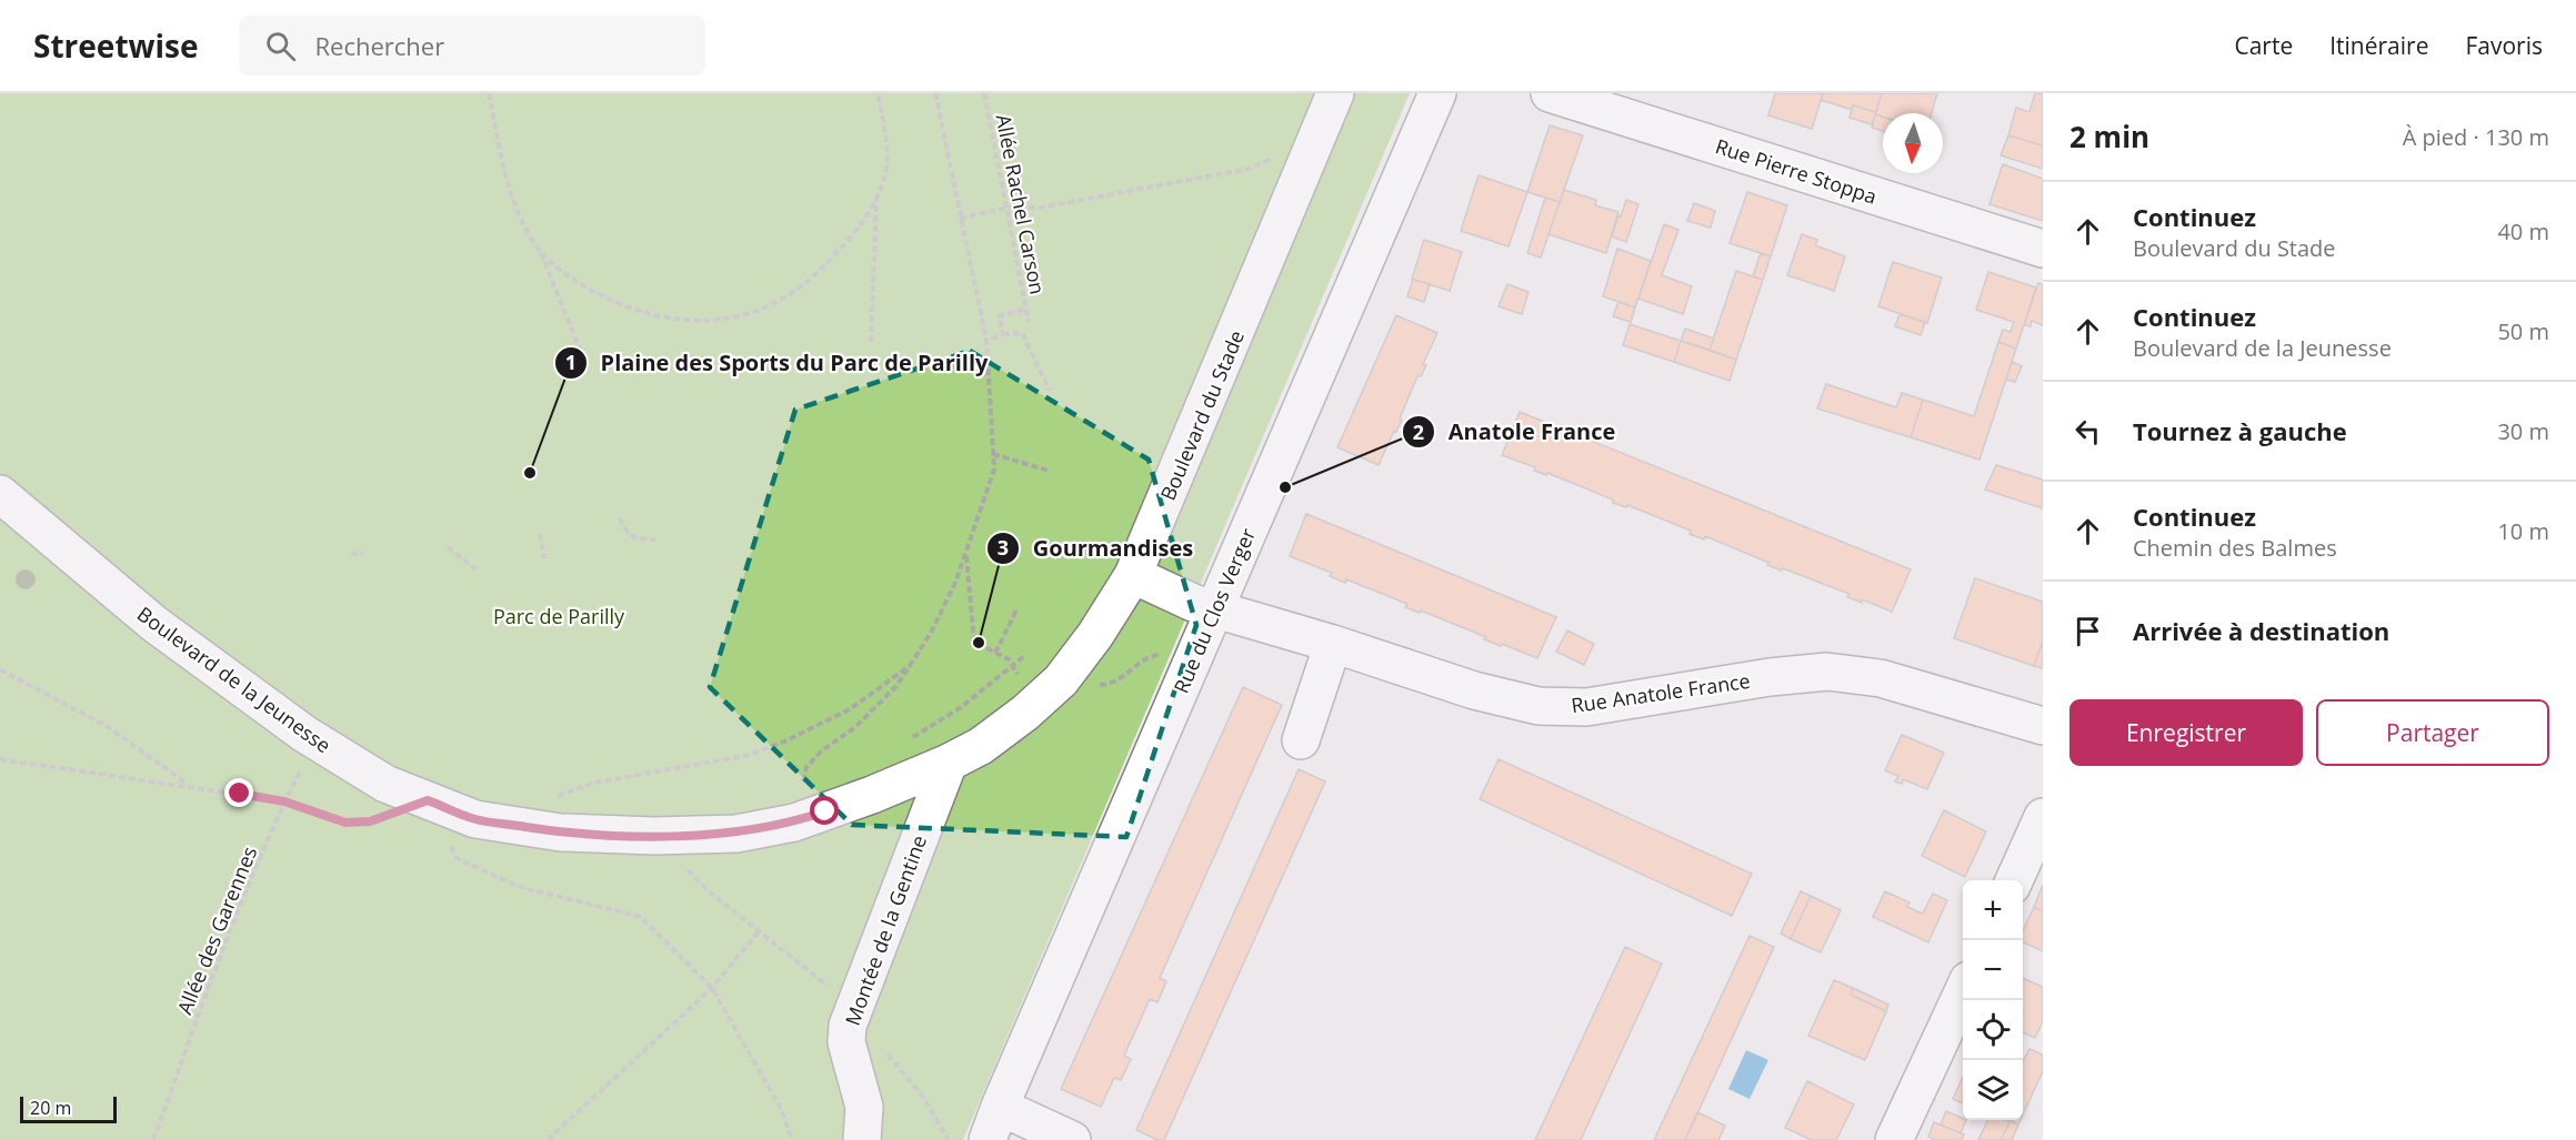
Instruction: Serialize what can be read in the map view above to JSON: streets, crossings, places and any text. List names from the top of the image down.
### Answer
{
  "streets": {
    "street": [
      "Rue Pierre Stoppa",
      "Boulevard du Stade",
      "Rue du Clos Verger",
      "Boulevard de la Jeunesse",
      "Rue Anatole France",
      "Montée de la Gentine"
    ],
    "path": ["Allée Rachel Carson", "Allée des Garennes"]
  },
  "crossings": [
    ["Boulevard du Stade", "Boulevard de la Jeunesse"],
    ["Boulevard du Stade", "Rue Anatole France"],
    ["Boulevard du Stade", "Montée de la Gentine"],
    ["Rue du Clos Verger", "Rue Anatole France"],
    ["Boulevard de la Jeunesse", "Allée des Garennes"]
  ],
  "parks": ["Parc de Parilly"],
  "places": ["Plaine des Sports du Parc de Parilly", "Anatole France", "Gourmandises"],
  "scale_bar": "20 m",
  "north": "bottom",
  "page": {
    "header": "Streetwise",
    "search": "Rechercher",
    "nav": ["Carte", "Itinéraire", "Favoris"],
    "heading": ["2 min", "À pied · 130 m"],
    "list": [
      ["Continuez", "Boulevard du Stade", "40 m"],
      ["Continuez", "Boulevard de la Jeunesse", "50 m"],
      ["Tournez à gauche", "30 m"],
      ["Continuez", "Chemin des Balmes", "10 m"],
      "Arrivée à destination"
    ],
    "buttons": ["Enregistrer", "Partager"],
    "map_buttons": ["+", "−"],
    "scale": "20 m"
  }
}
